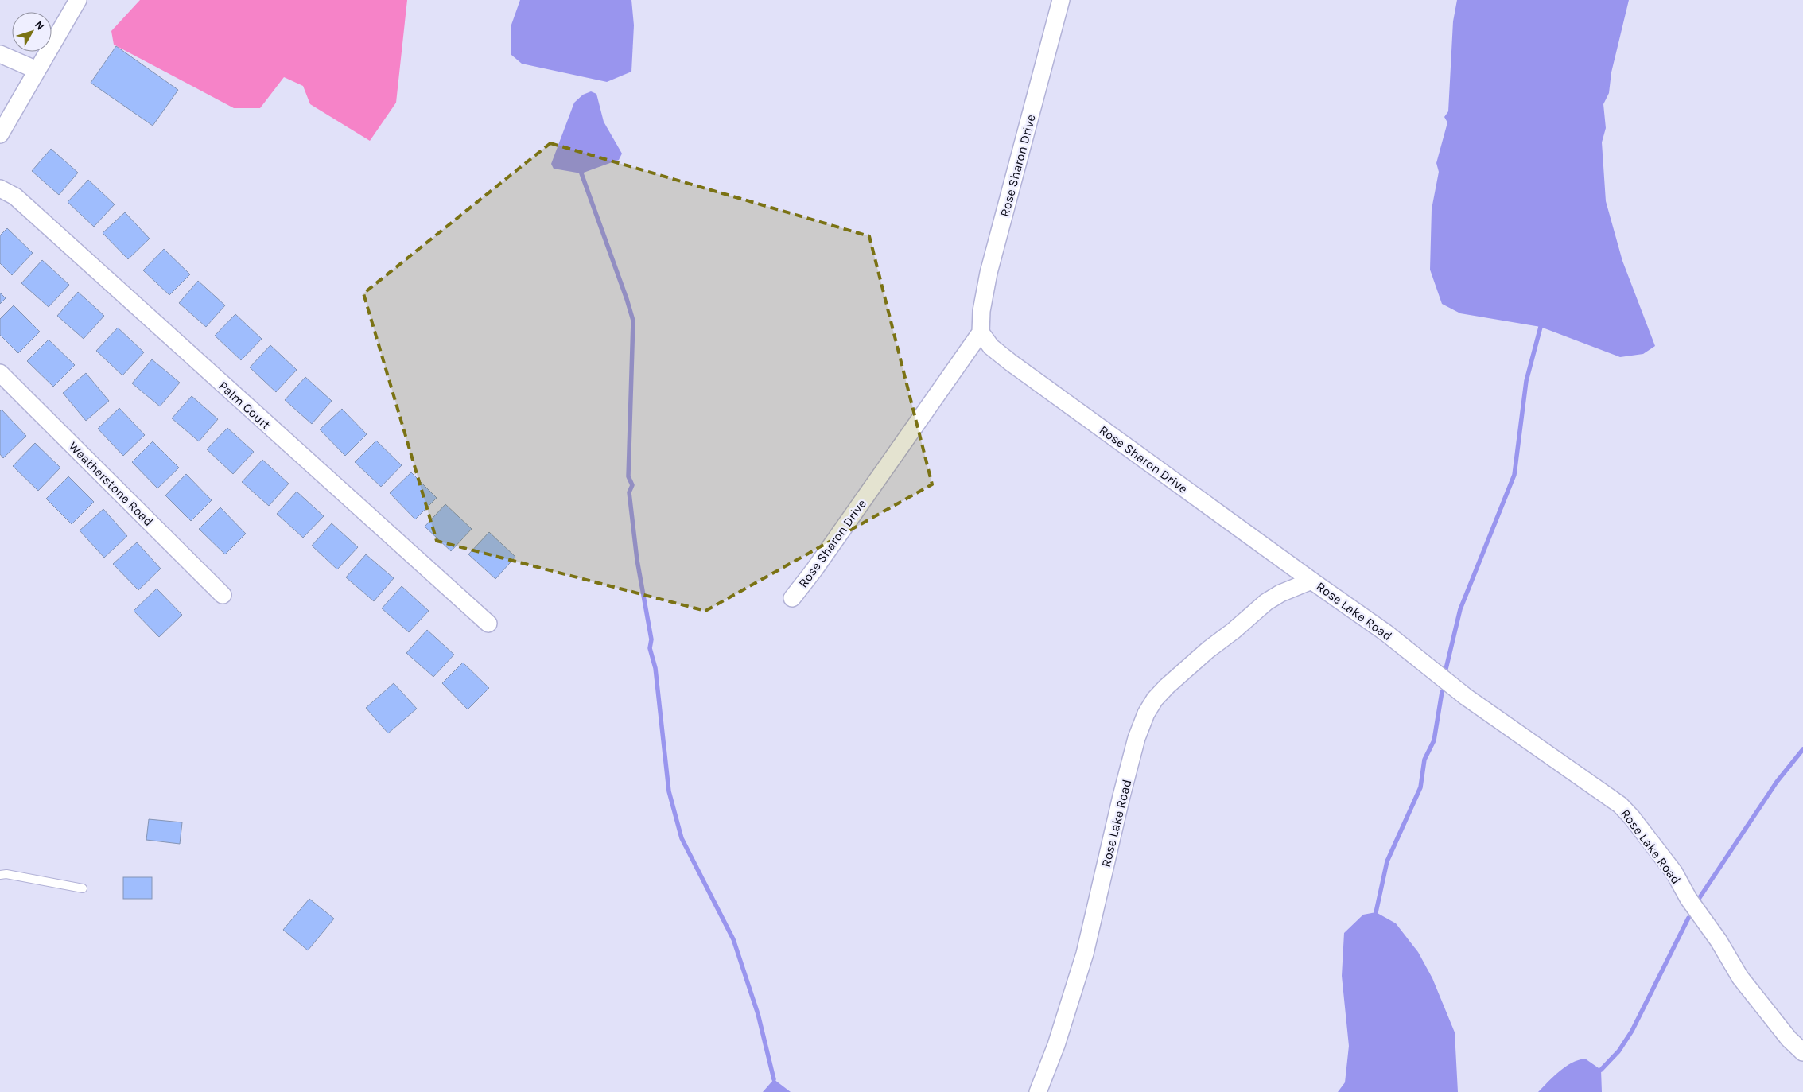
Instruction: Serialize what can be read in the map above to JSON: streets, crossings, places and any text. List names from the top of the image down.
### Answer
{
  "streets": {
    "street": [
      "Rose Sharon Drive",
      "Palm Court",
      "Weatherstone Road",
      "Rose Lake Road"
    ]
  },
  "crossings": [
    ["Rose Sharon Drive", "Rose Lake Road"]
  ],
  "north": "top right"
}
